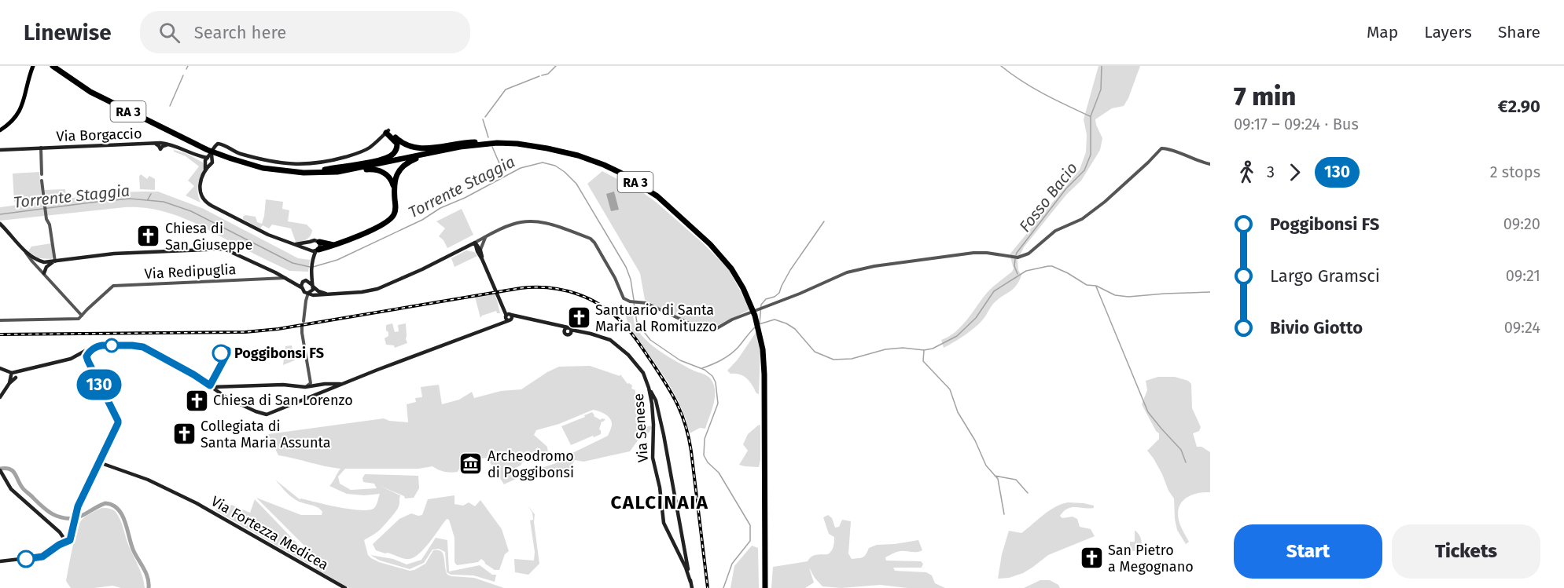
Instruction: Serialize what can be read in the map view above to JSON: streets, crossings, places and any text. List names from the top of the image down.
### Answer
{
  "streets": {
    "highway": ["RA 3"],
    "main road": ["Via Borgaccio", "Via Senese", "Via Fortezza Medicea"],
    "street": ["Via Redipuglia"]
  },
  "crossings": [
    ["RA 3", "Via Borgaccio"]
  ],
  "districts": ["CALCINAIA"],
  "water": ["Torrente Staggia", "Fosso Bacio"],
  "places": {
    "church": [
      "Chiesa di San Giuseppe",
      "Santuario di Santa Maria al Romituzzo",
      "Chiesa di San Lorenzo",
      "Collegiata di Santa Maria Assunta",
      "San Pietro a Megognano"
    ],
    "other": ["Poggibonsi FS"],
    "museum": ["Archeodromo di Poggibonsi"]
  },
  "lines": ["bus line 130"],
  "page": {
    "header": "Linewise",
    "search": "Search here",
    "nav": ["Map", "Layers", "Share"],
    "on_map": "130",
    "heading": ["7 min", "09:17 – 09:24 · Bus", "€2.90"],
    "legs": ["3", "130", "2 stops"],
    "list": [
      {
        "name": "Poggibonsi FS",
        "value": "09:20"
      },
      {
        "name": "Largo Gramsci",
        "value": "09:21"
      },
      {
        "name": "Bivio Giotto",
        "value": "09:24"
      }
    ],
    "buttons": ["Start", "Tickets"]
  }
}
